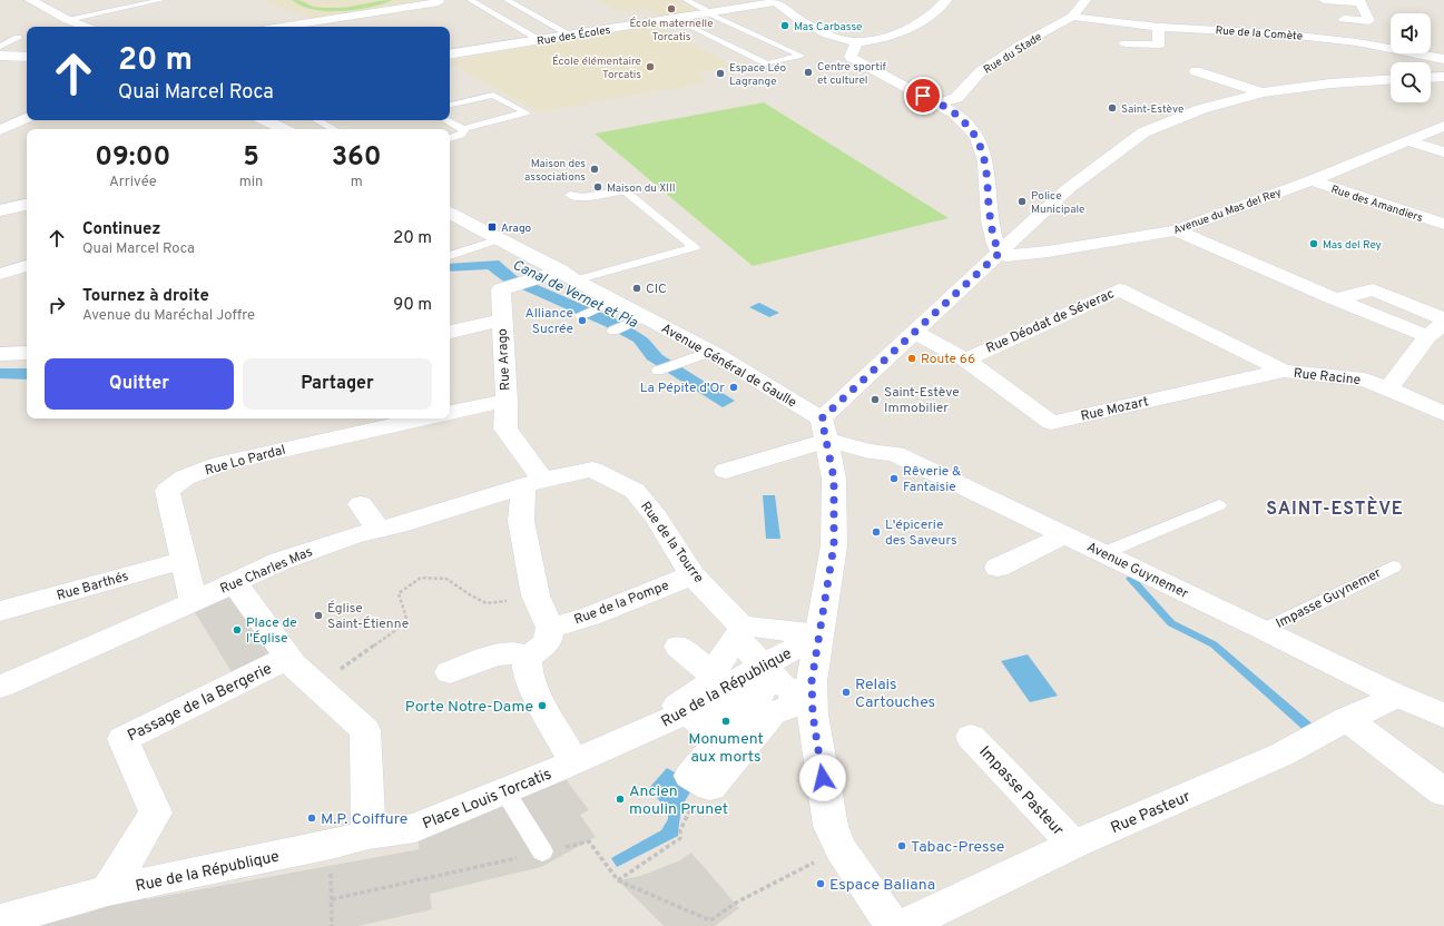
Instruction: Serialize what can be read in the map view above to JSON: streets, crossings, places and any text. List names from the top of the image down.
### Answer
{
  "streets": {
    "street": [
      "Rue de la Comète",
      "Rue des Écoles",
      "Rue du Stade",
      "Rue des Amandiers",
      "Avenue du Mas del Rey",
      "Rue Déodat de Séverac",
      "Rue Arago",
      "Avenue Général de Gaulle",
      "Rue Racine",
      "Rue Mozart",
      "Rue Lo Pardal",
      "Rue de la Tourre",
      "Rue Charles Mas",
      "Avenue Guynemer",
      "Rue Barthés",
      "Rue de la Pompe",
      "Rue de la République",
      "Passage de la Bergerie",
      "Impasse Pasteur",
      "Place Louis Torcatis",
      "Rue Pasteur"
    ],
    "lane": ["Impasse Guynemer"]
  },
  "crossings": [
    ["Rue de la Comète", "Rue du Stade"],
    ["Rue des Amandiers", "Avenue du Mas del Rey"],
    ["Rue Déodat de Séverac", "Rue Racine"],
    ["Rue Déodat de Séverac", "Rue Mozart"],
    ["Rue Arago", "Avenue Général de Gaulle"],
    ["Rue Arago", "Rue de la Tourre"],
    ["Rue Arago", "Rue Charles Mas"],
    ["Avenue Général de Gaulle", "Avenue Guynemer"],
    ["Rue Racine", "Rue Mozart"],
    ["Rue Lo Pardal", "Rue Charles Mas"],
    ["Rue Lo Pardal", "Rue Barthés"],
    ["Rue de la Tourre", "Rue Charles Mas"],
    ["Rue de la Tourre", "Rue de la Pompe"],
    ["Rue de la Tourre", "Rue de la République"],
    ["Avenue Guynemer", "Impasse Guynemer"],
    ["Avenue Guynemer", "Rue Pasteur"],
    ["Rue de la République", "Passage de la Bergerie"],
    ["Rue de la République", "Place Louis Torcatis"],
    ["Impasse Pasteur", "Rue Pasteur"]
  ],
  "districts": ["SAINT-ESTÈVE"],
  "water": ["Canal de Vernet et Pia"],
  "places": {
    "other": [
      "École maternelle Torcatis",
      "Mas Carbasse",
      "École élémentaire Torcatis",
      "Centre sportif et culturel",
      "Espace Léo Lagrange",
      "Saint-Estève",
      "Maison des associations",
      "Maison du XIII",
      "Police Municipale",
      "Mas del Rey",
      "CIC",
      "Alliance Sucrée",
      "Route 66",
      "La Pépite d'Or",
      "Saint-Estève Immobilier",
      "Rêverie & Fantaisie",
      "L'épicerie des Saveurs",
      "Église Saint-Étienne",
      "Place de l'Église",
      "Relais Cartouches",
      "Porte Notre-Dame",
      "Monument aux morts",
      "Ancien moulin Prunet",
      "M.P. Coiffure",
      "Tabac-Presse",
      "Espace Baliana"
    ],
    "transit": ["Arago"]
  },
  "page": {
    "turn": ["20 m", "Quai Marcel Roca"],
    "eta": [
      "09:00",
      "Arrivée",
      "5",
      "min",
      "360",
      "m"
    ],
    "list": [
      {
        "name": "Continuez",
        "note": "Quai Marcel Roca",
        "value": "20 m"
      },
      {
        "name": "Tournez à droite",
        "note": "Avenue du Maréchal Joffre",
        "value": "90 m"
      }
    ],
    "buttons": ["Quitter", "Partager"]
  }
}
